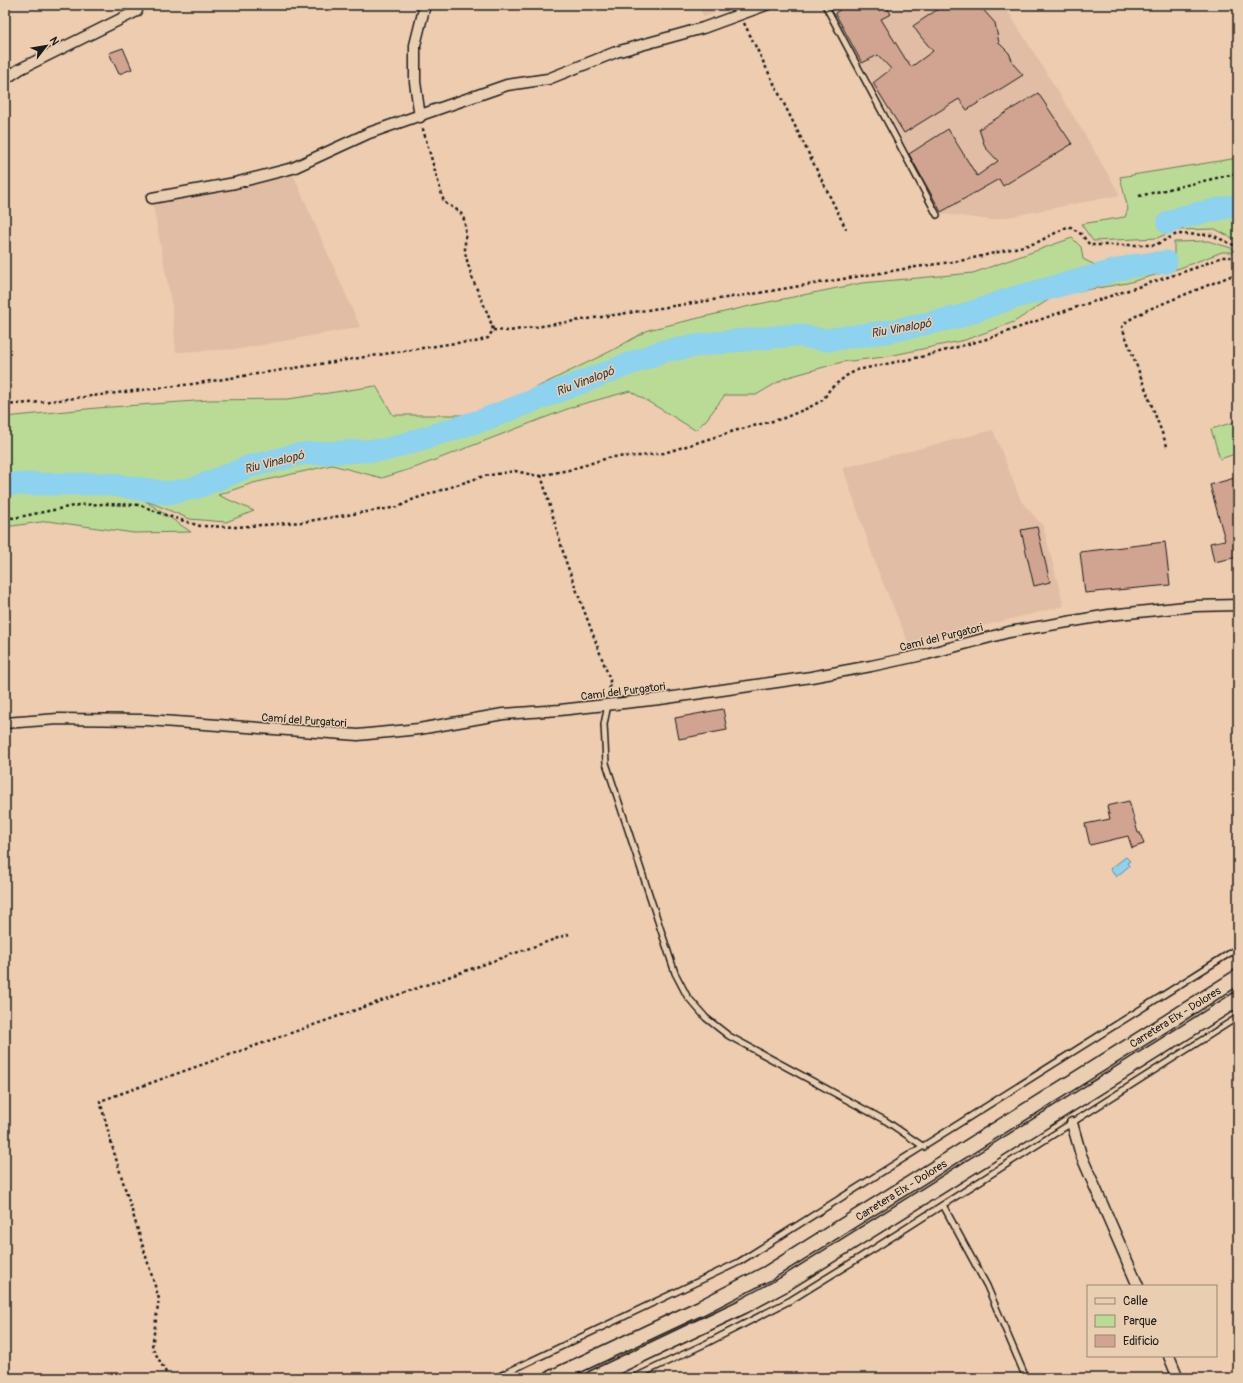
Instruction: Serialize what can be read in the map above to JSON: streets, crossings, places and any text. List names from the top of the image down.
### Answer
{
  "streets": {
    "main road": ["Carretera Elx - Dolores"],
    "street": ["Camí del Purgatori"]
  },
  "water": ["Riu Vinalopó"],
  "legend": ["Calle", "Parque", "Edificio"],
  "north": "top right"
}
